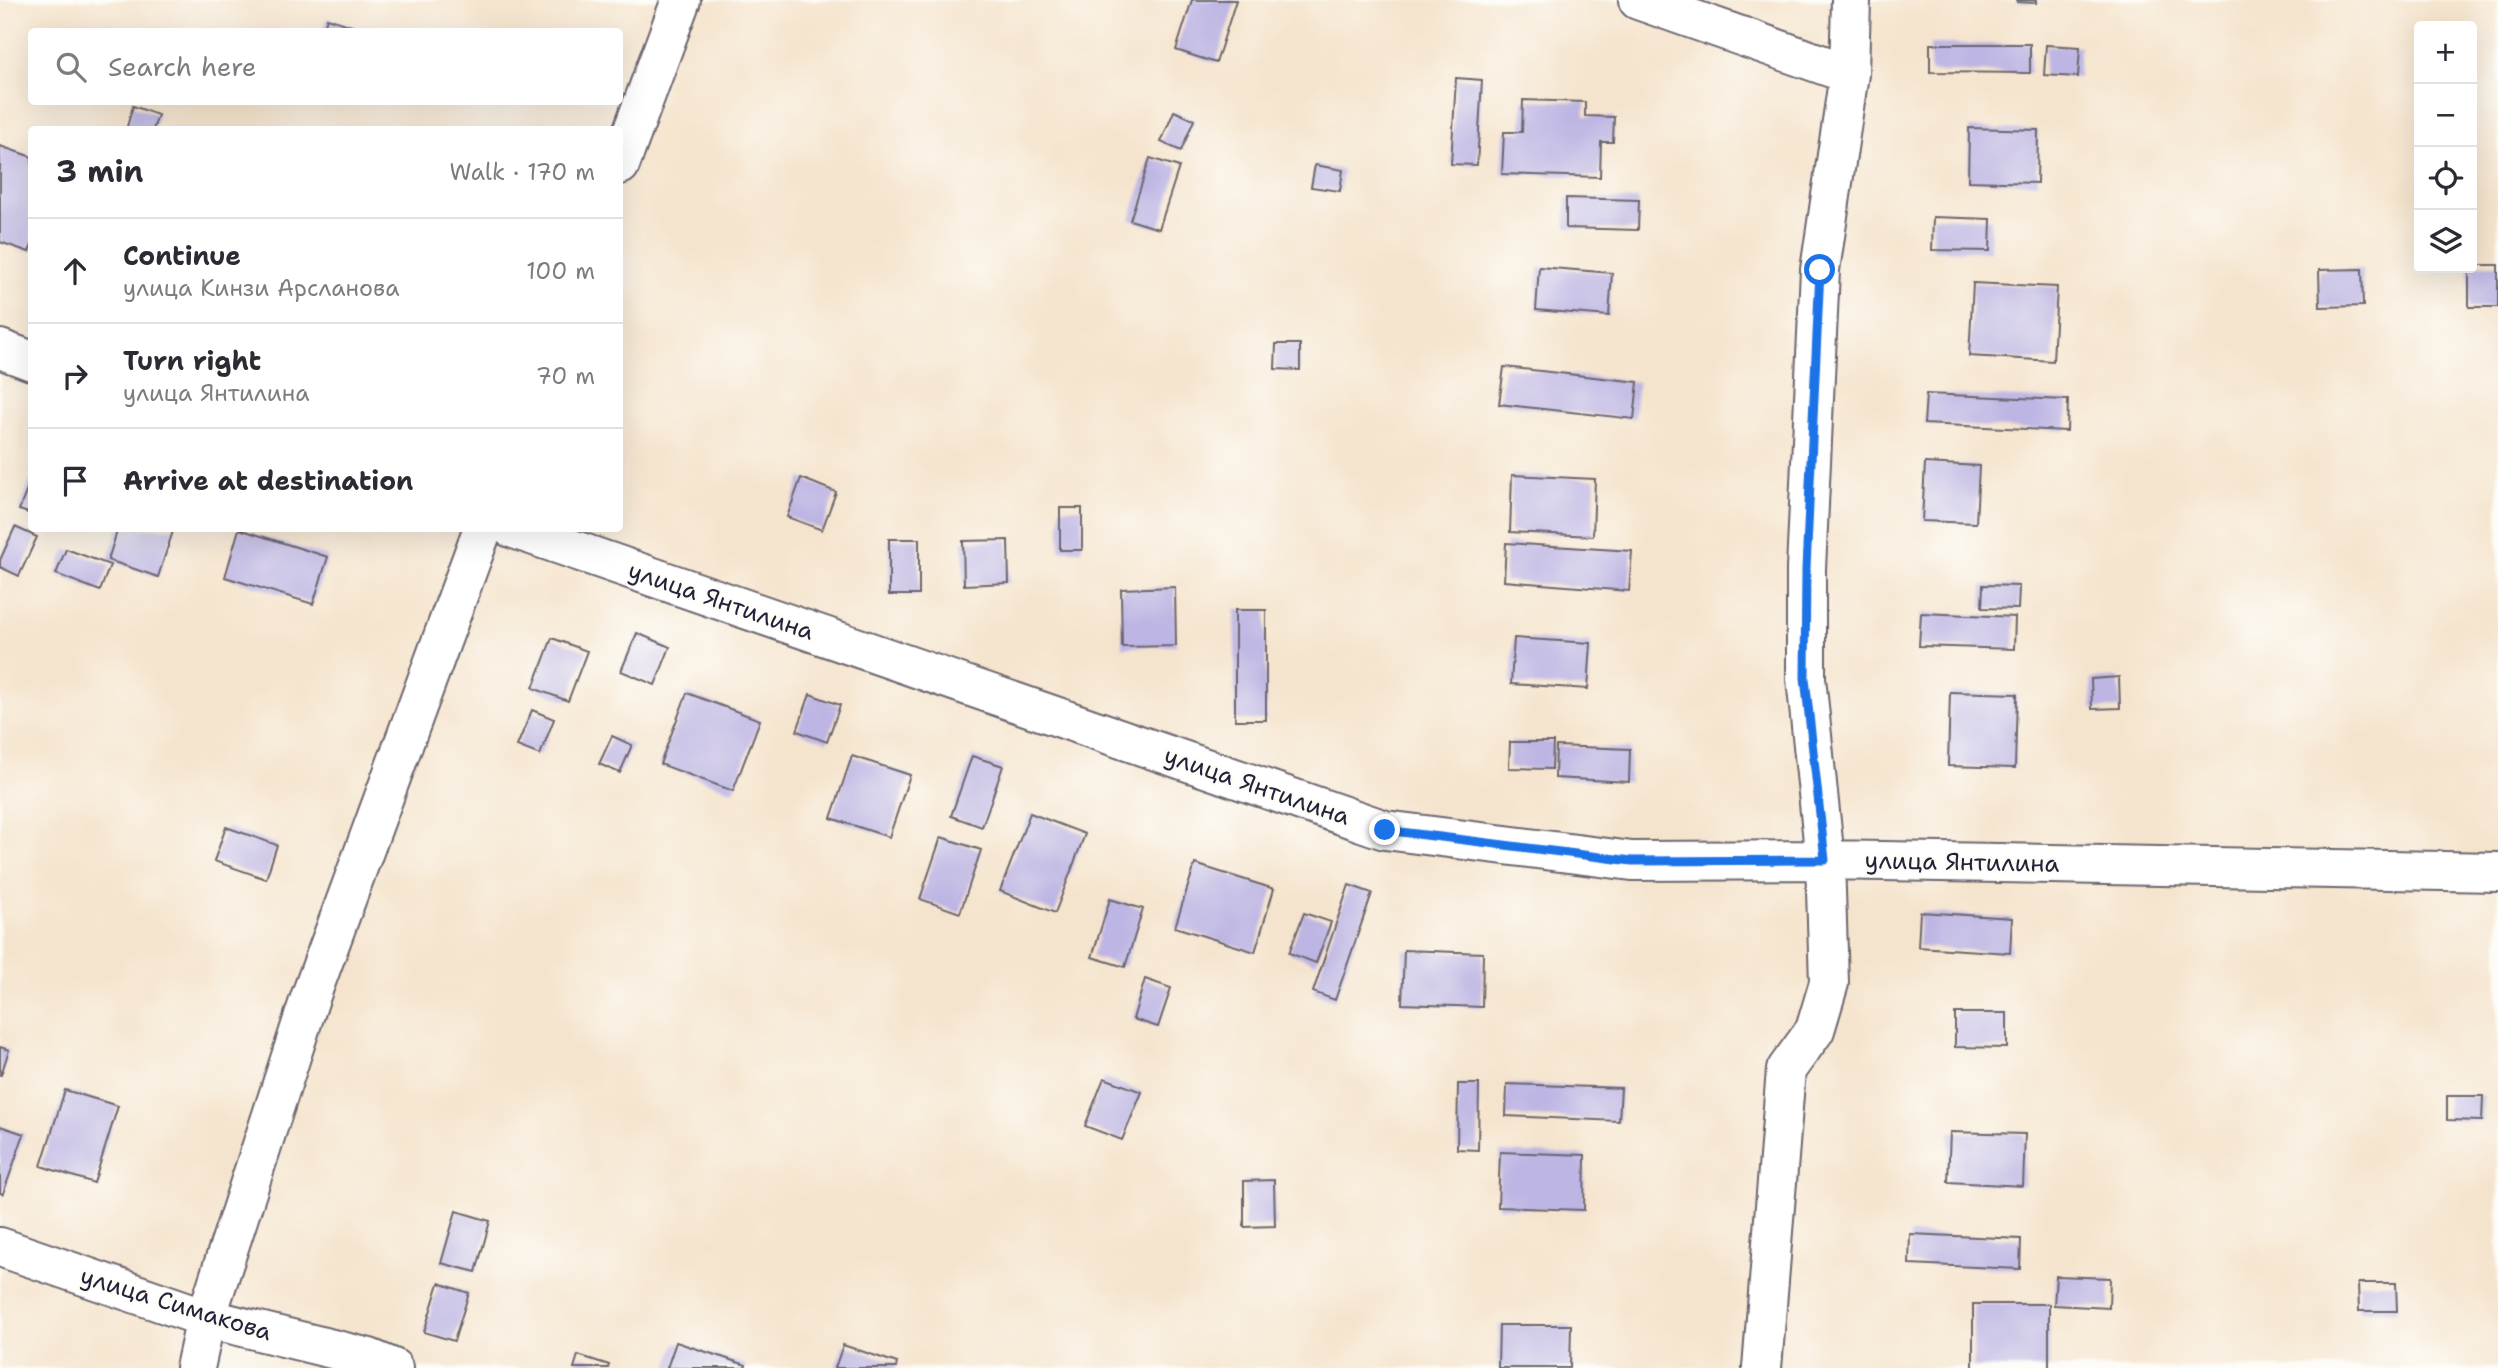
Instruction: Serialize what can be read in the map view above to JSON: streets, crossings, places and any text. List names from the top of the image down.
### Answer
{
  "streets": {
    "street": ["улица Янтилина", "улица Симакова"]
  },
  "page": {
    "map_buttons": ["+", "−"],
    "search": "Search here",
    "heading": ["3 min", "Walk · 170 m"],
    "list": [
      ["Continue", "улица Кинзи Арсланова", "100 m"],
      ["Turn right", "улица Янтилина", "70 m"],
      "Arrive at destination"
    ]
  }
}
